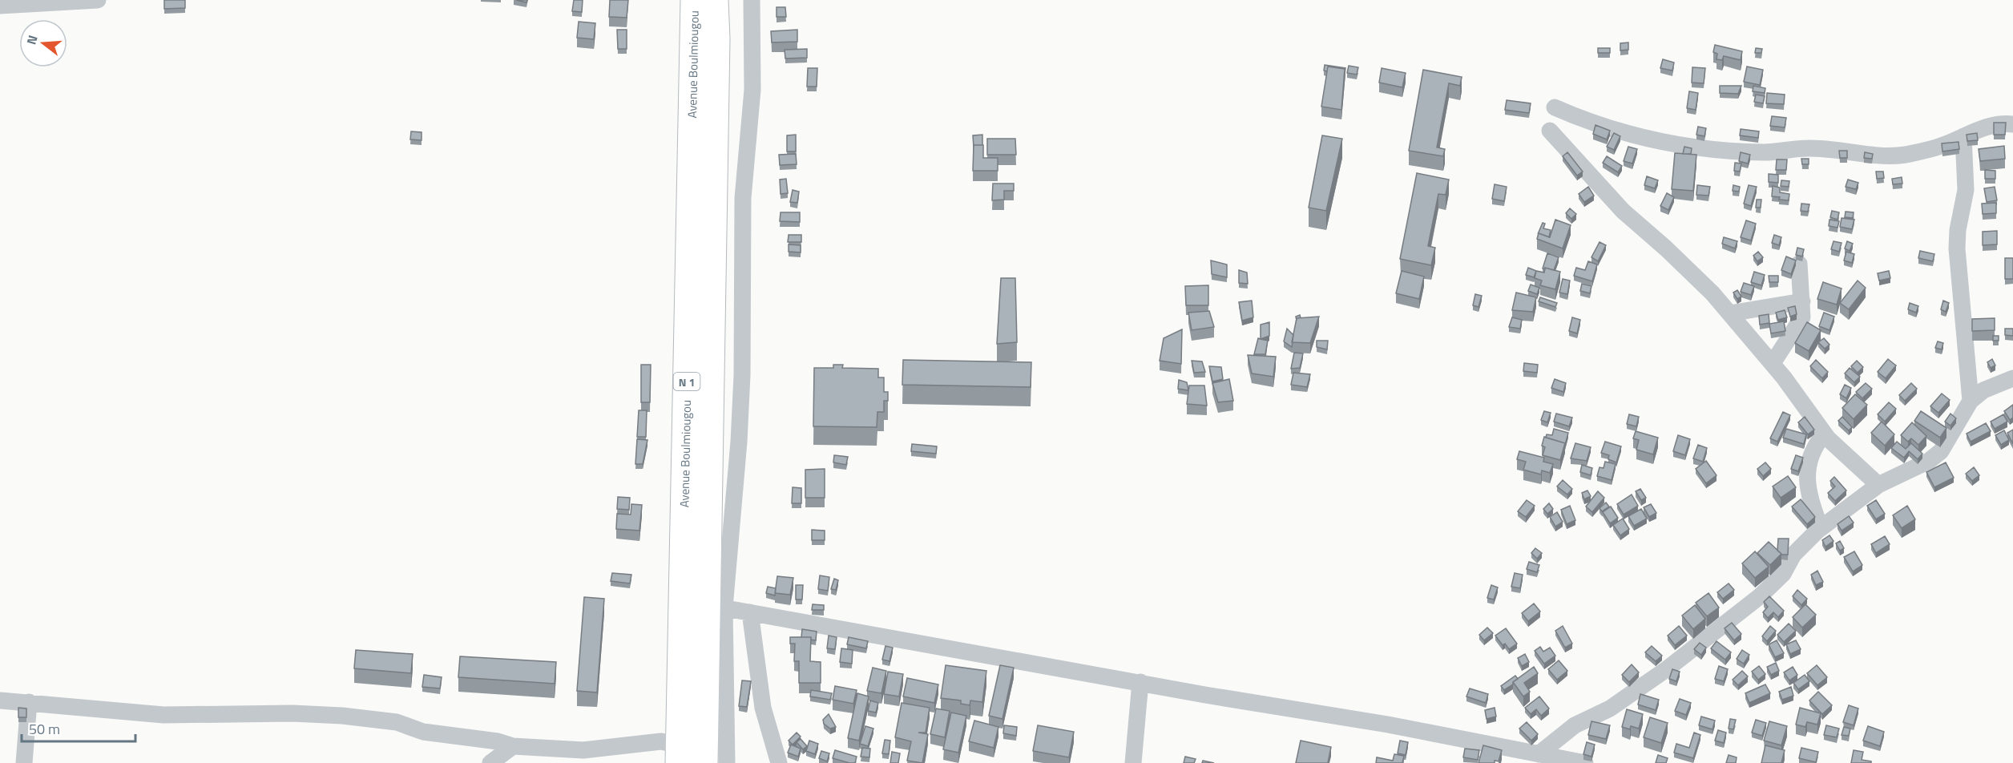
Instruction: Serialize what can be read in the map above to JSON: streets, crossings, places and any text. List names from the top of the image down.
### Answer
{
  "streets": {
    "highway": ["Avenue Boulmiougou", "N 1"]
  },
  "scale_bar": "50 m",
  "north": "left"
}
